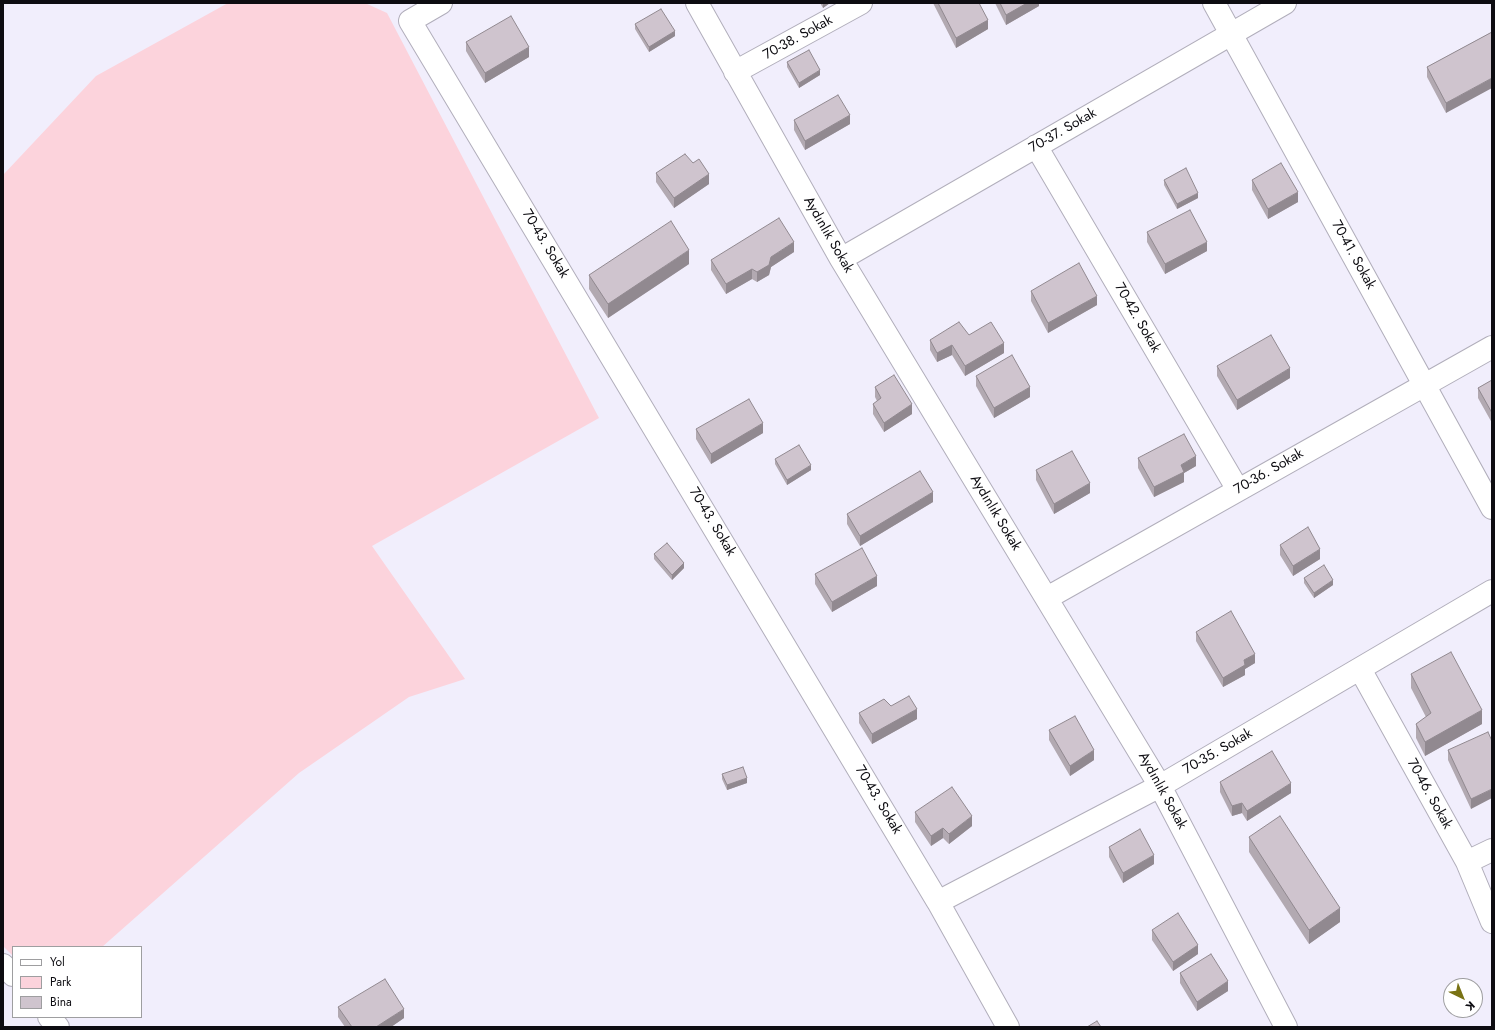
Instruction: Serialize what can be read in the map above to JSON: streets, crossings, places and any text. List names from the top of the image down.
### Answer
{
  "streets": {
    "street": [
      "70-38. Sokak",
      "70-37. Sokak",
      "Aydınlık Sokak",
      "70-43. Sokak",
      "70-41. Sokak",
      "70-42. Sokak",
      "70-36. Sokak",
      "70-35. Sokak",
      "70-46. Sokak"
    ]
  },
  "crossings": [
    ["70-38. Sokak", "Aydınlık Sokak"],
    ["70-37. Sokak", "Aydınlık Sokak"],
    ["70-37. Sokak", "70-41. Sokak"],
    ["70-37. Sokak", "70-42. Sokak"],
    ["Aydınlık Sokak", "70-36. Sokak"],
    ["Aydınlık Sokak", "70-35. Sokak"],
    ["70-43. Sokak", "70-35. Sokak"],
    ["70-41. Sokak", "70-36. Sokak"],
    ["70-42. Sokak", "70-36. Sokak"],
    ["70-35. Sokak", "70-46. Sokak"]
  ],
  "legend": ["Yol", "Park", "Bina"],
  "north": "bottom right"
}
